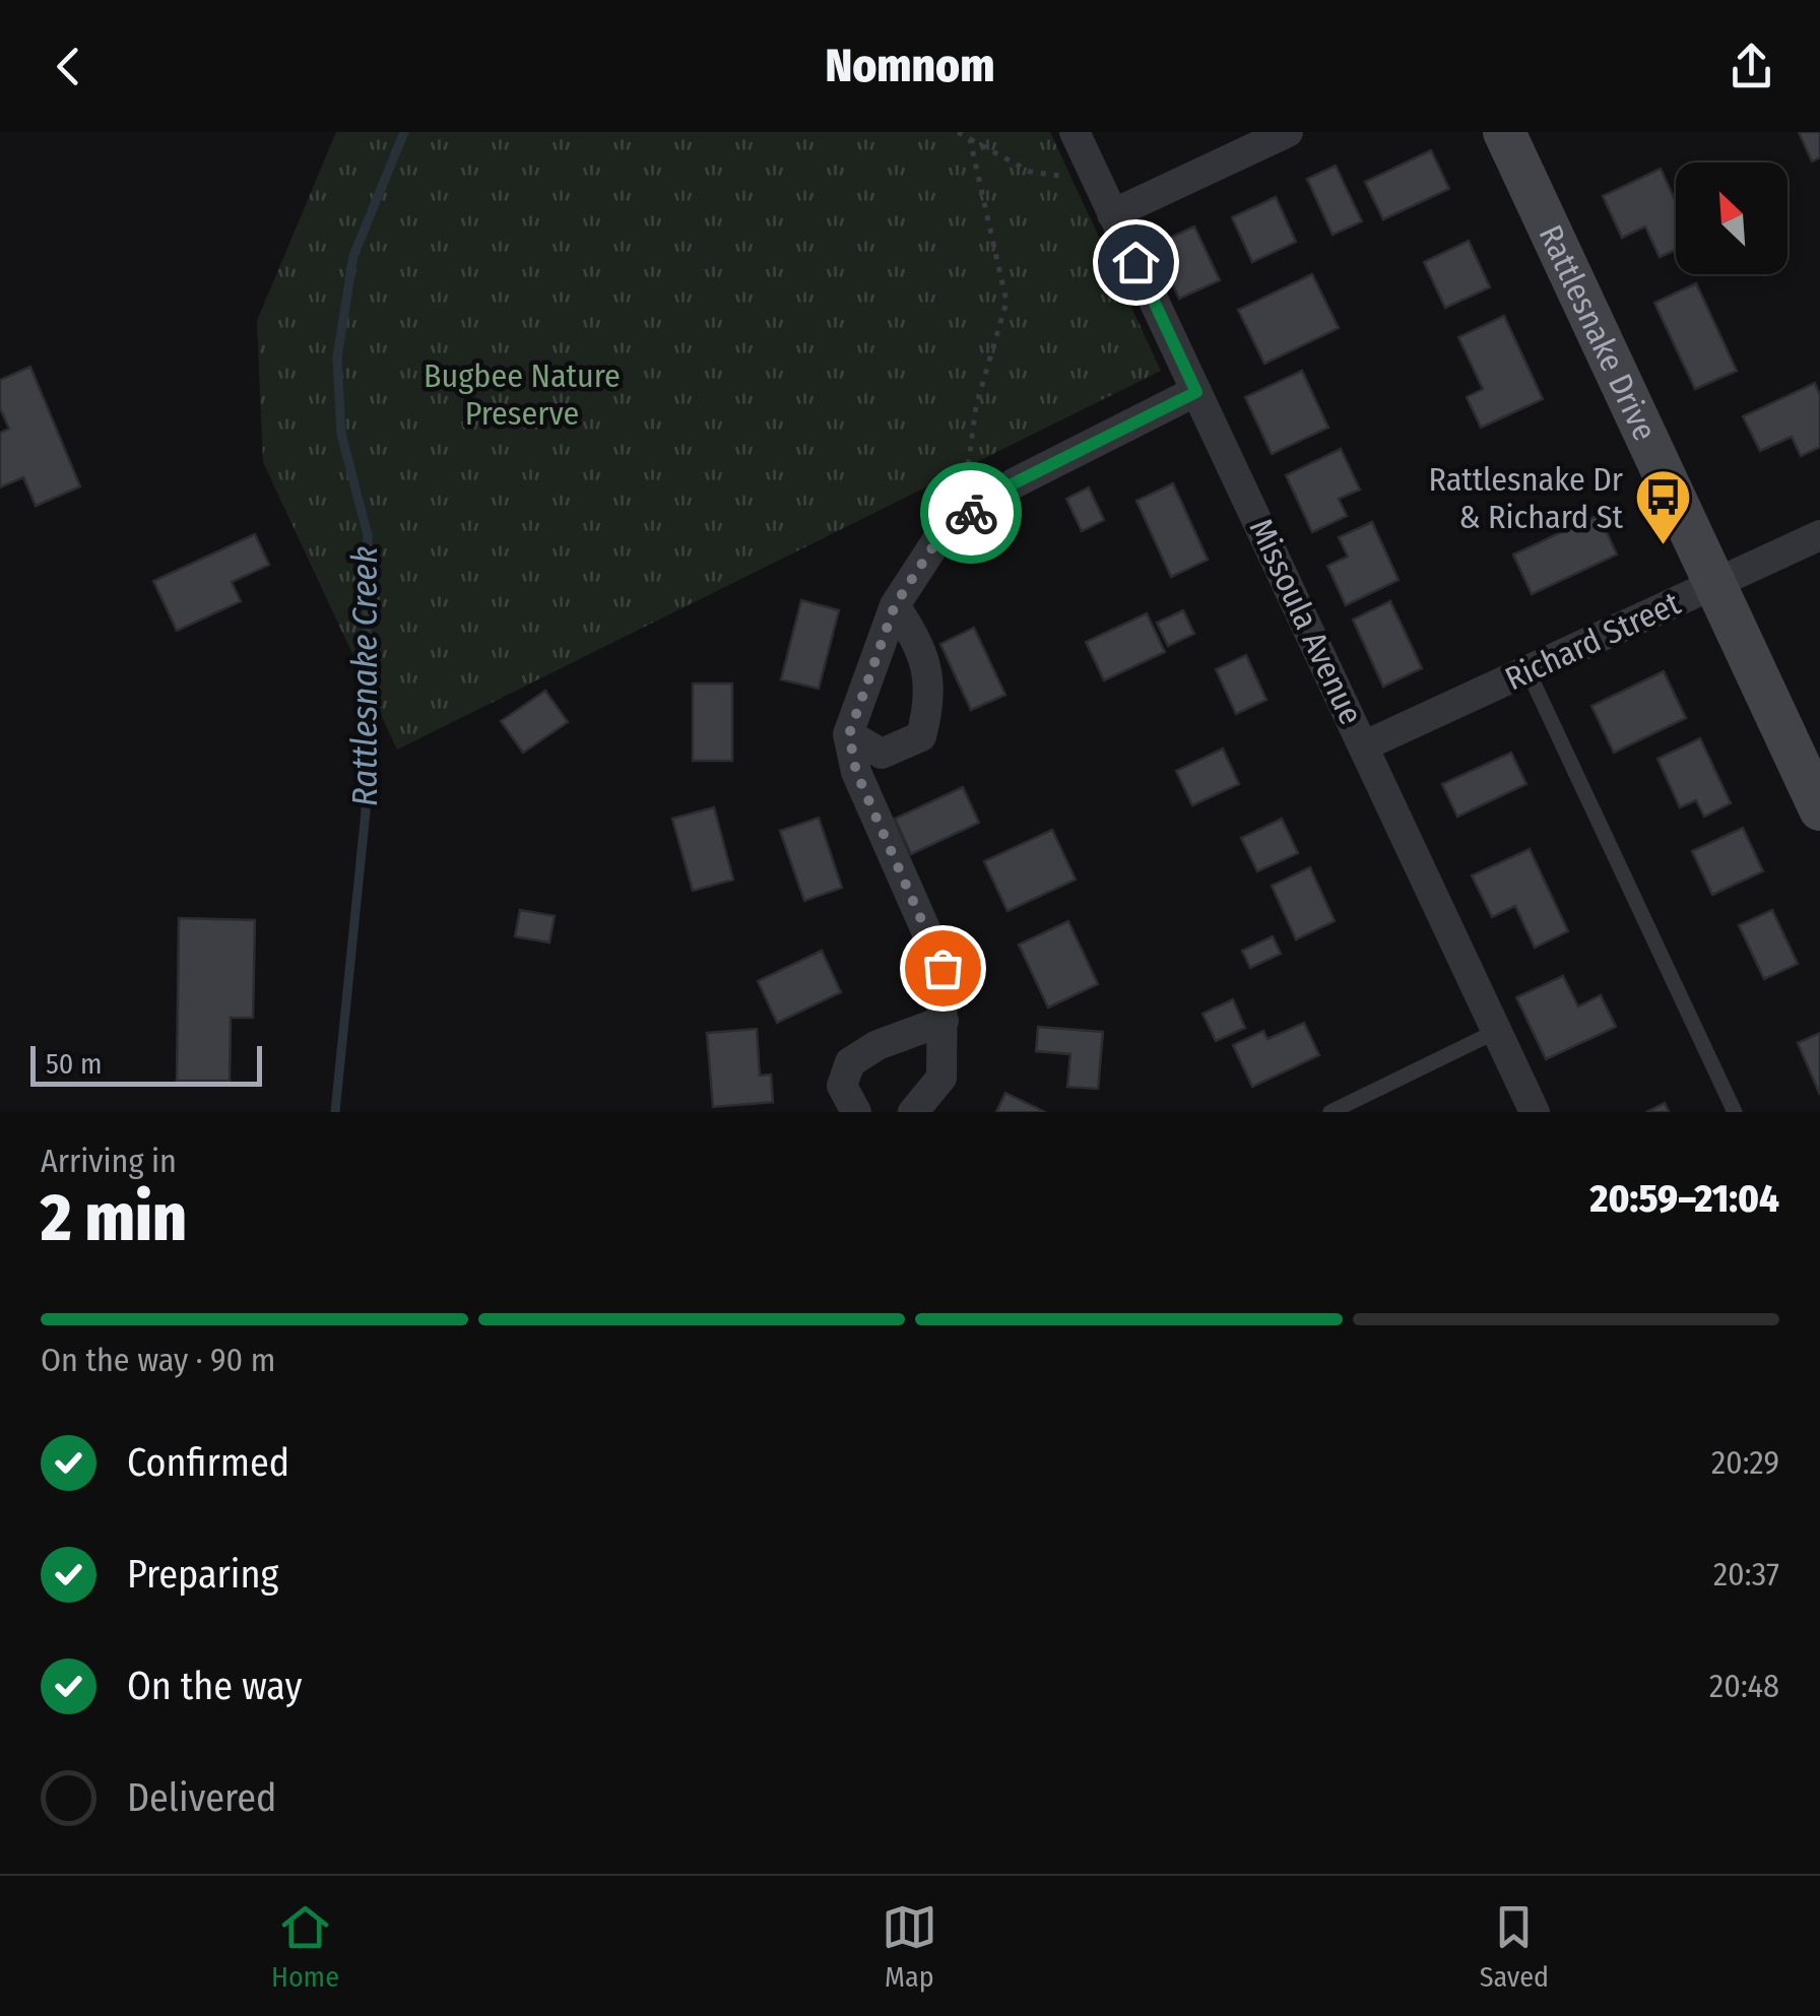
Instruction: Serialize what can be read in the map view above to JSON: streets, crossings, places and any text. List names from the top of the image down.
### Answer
{
  "streets": {
    "street": ["Rattlesnake Drive", "Missoula Avenue", "Richard Street"]
  },
  "crossings": [
    ["Rattlesnake Drive", "Richard Street"],
    ["Missoula Avenue", "Richard Street"]
  ],
  "water": ["Rattlesnake Creek"],
  "parks": ["Bugbee Nature Preserve"],
  "places": {
    "bus stop": ["Rattlesnake Dr & Richard St"]
  },
  "scale_bar": "50 m",
  "north": "top left",
  "page": {
    "header": "Nomnom",
    "scale": "50 m",
    "heading": ["2 min", "Arriving in", "20:59–21:04"],
    "bar": "On the way · 90 m",
    "list": [
      ["Confirmed", "20:29"],
      ["Preparing", "20:37"],
      ["On the way", "20:48"],
      "Delivered"
    ],
    "tabs": ["Home", "Map", "Saved"]
  }
}
